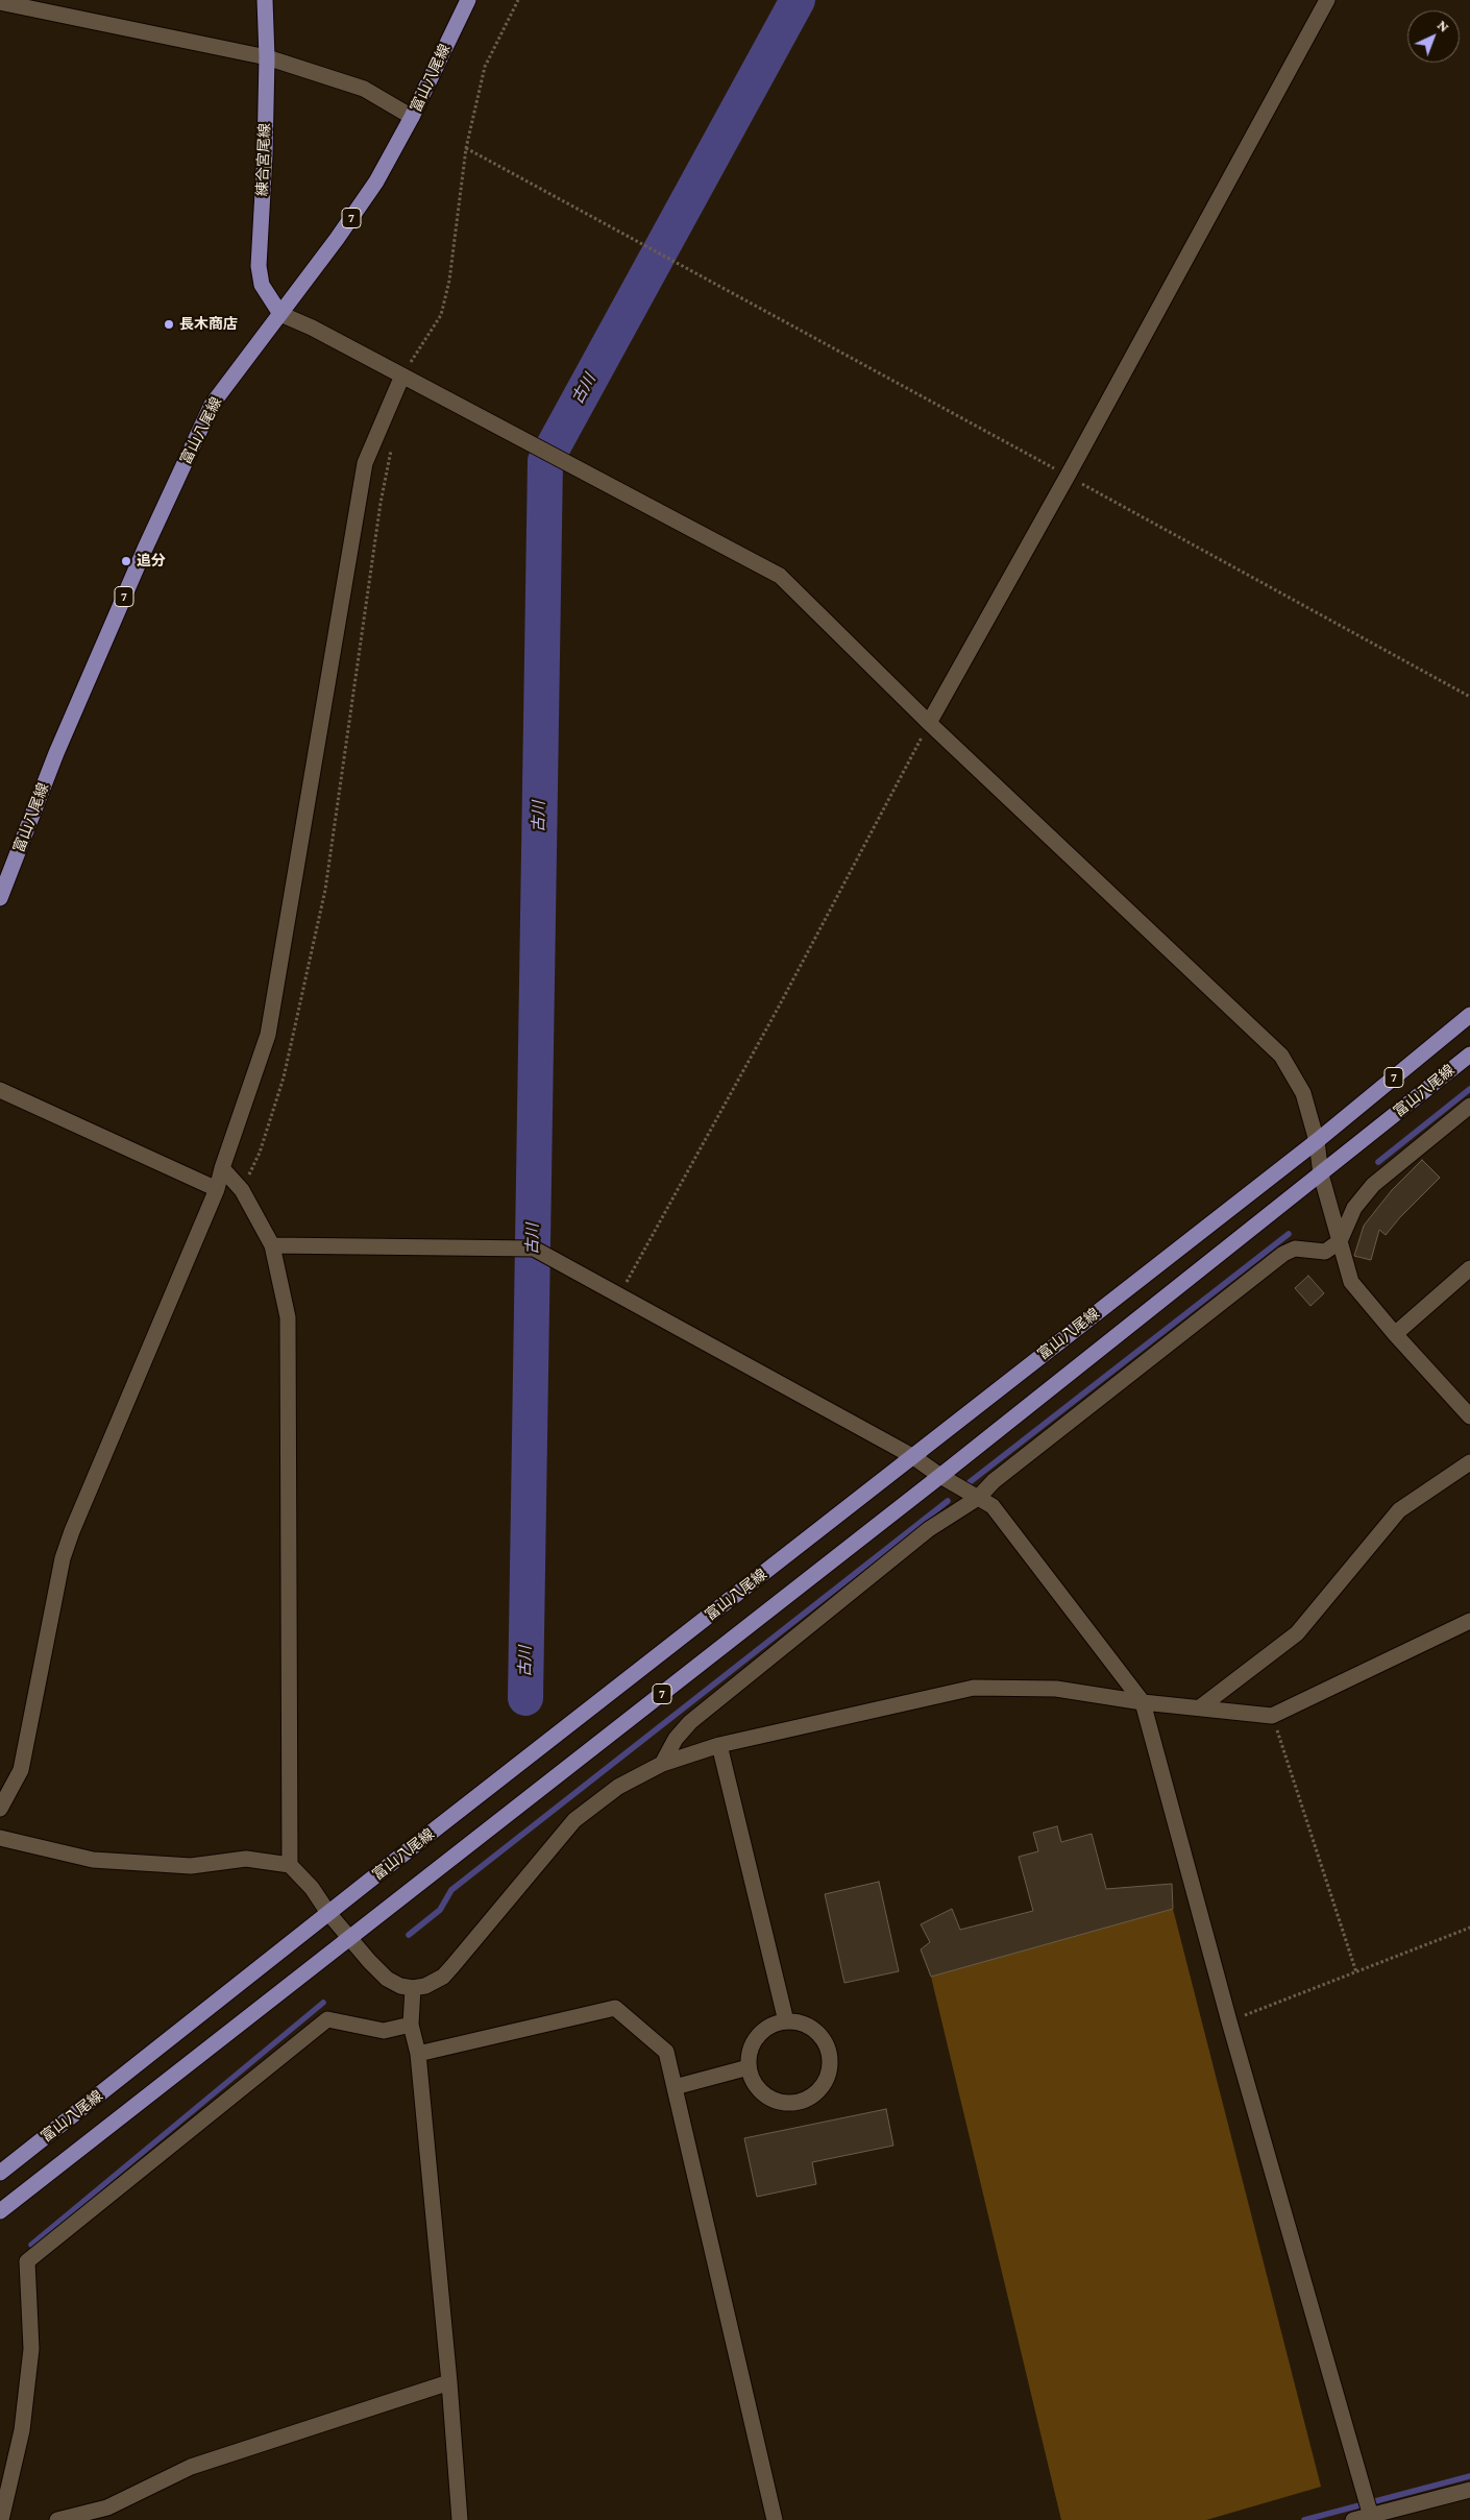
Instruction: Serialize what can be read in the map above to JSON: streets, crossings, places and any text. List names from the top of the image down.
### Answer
{
  "streets": {
    "main road": ["富山八尾線", "練合宮尾線", "7"]
  },
  "crossings": [
    ["富山八尾線", "練合宮尾線"]
  ],
  "water": ["古川"],
  "places": ["長木商店", "追分"],
  "north": "top right"
}
